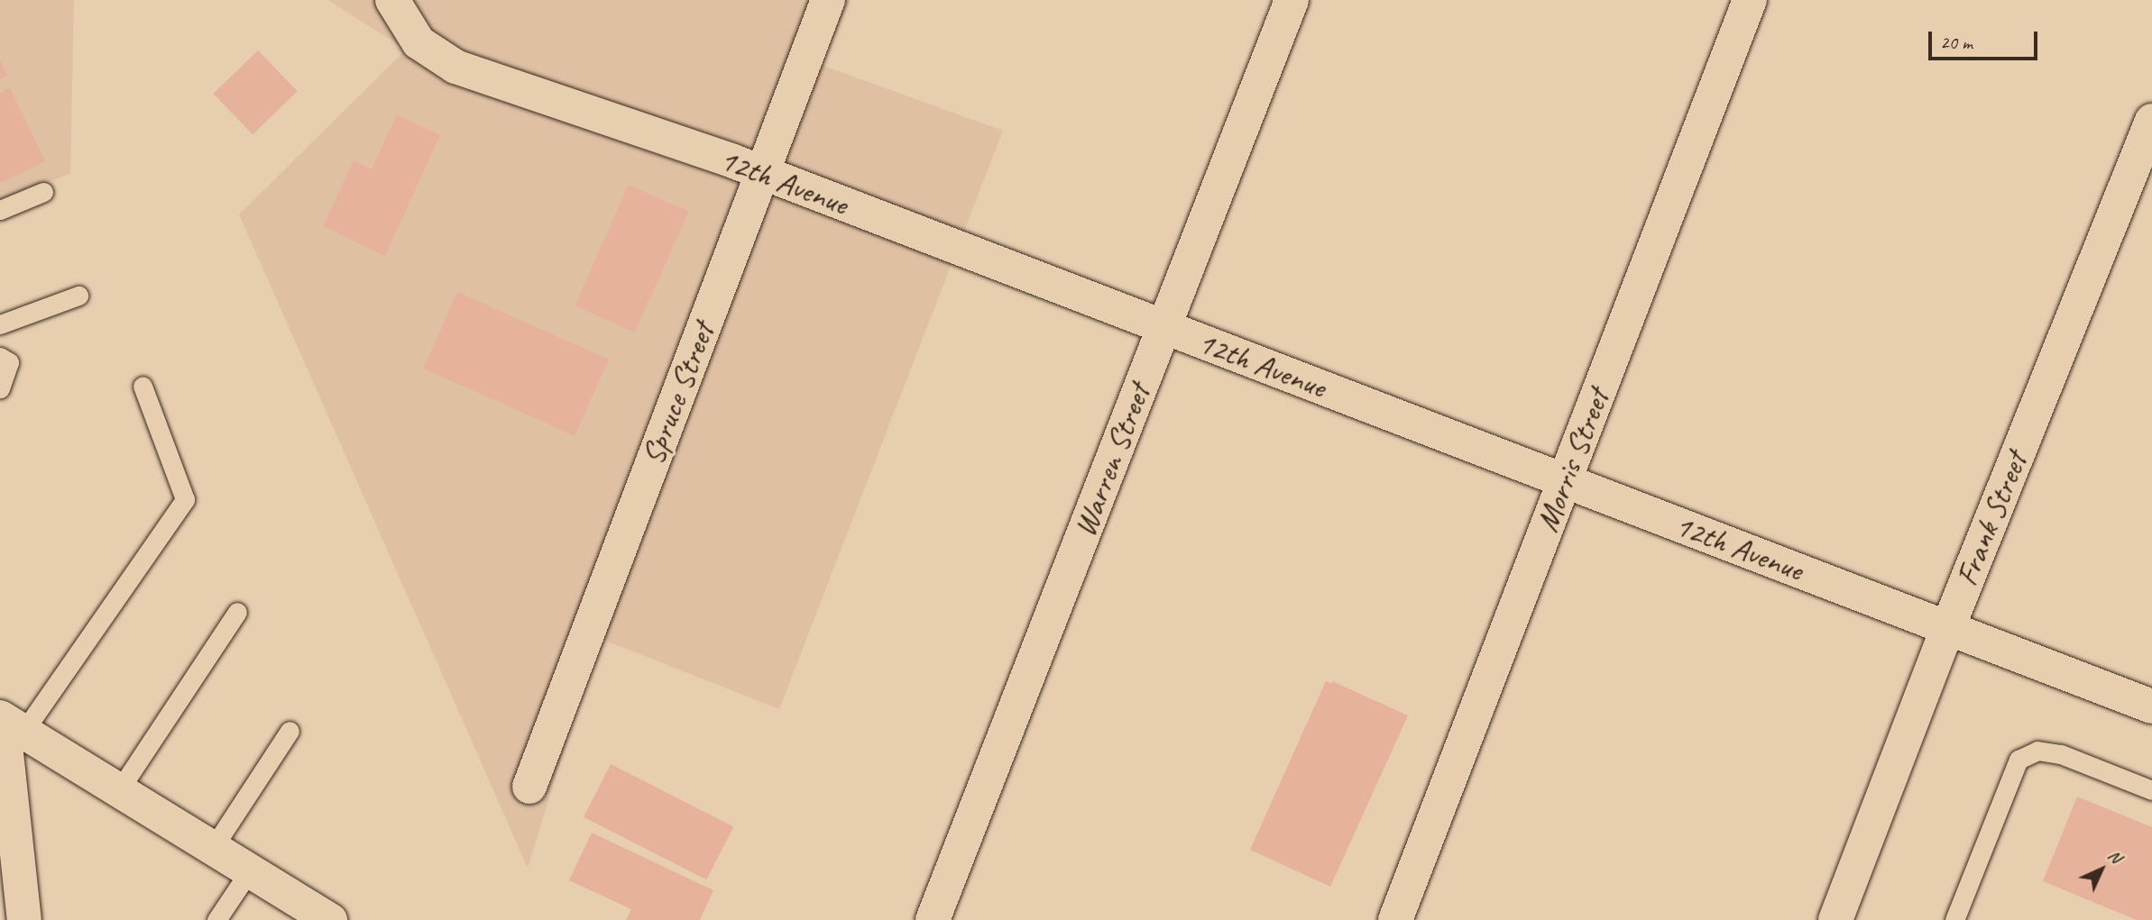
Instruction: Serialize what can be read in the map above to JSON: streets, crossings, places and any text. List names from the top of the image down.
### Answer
{
  "streets": {
    "street": [
      "12th Avenue",
      "Spruce Street",
      "Warren Street",
      "Morris Street",
      "Frank Street"
    ]
  },
  "crossings": [
    ["12th Avenue", "Spruce Street"],
    ["12th Avenue", "Warren Street"],
    ["12th Avenue", "Morris Street"],
    ["12th Avenue", "Frank Street"]
  ],
  "scale_bar": "20 m",
  "north": "top right"
}
